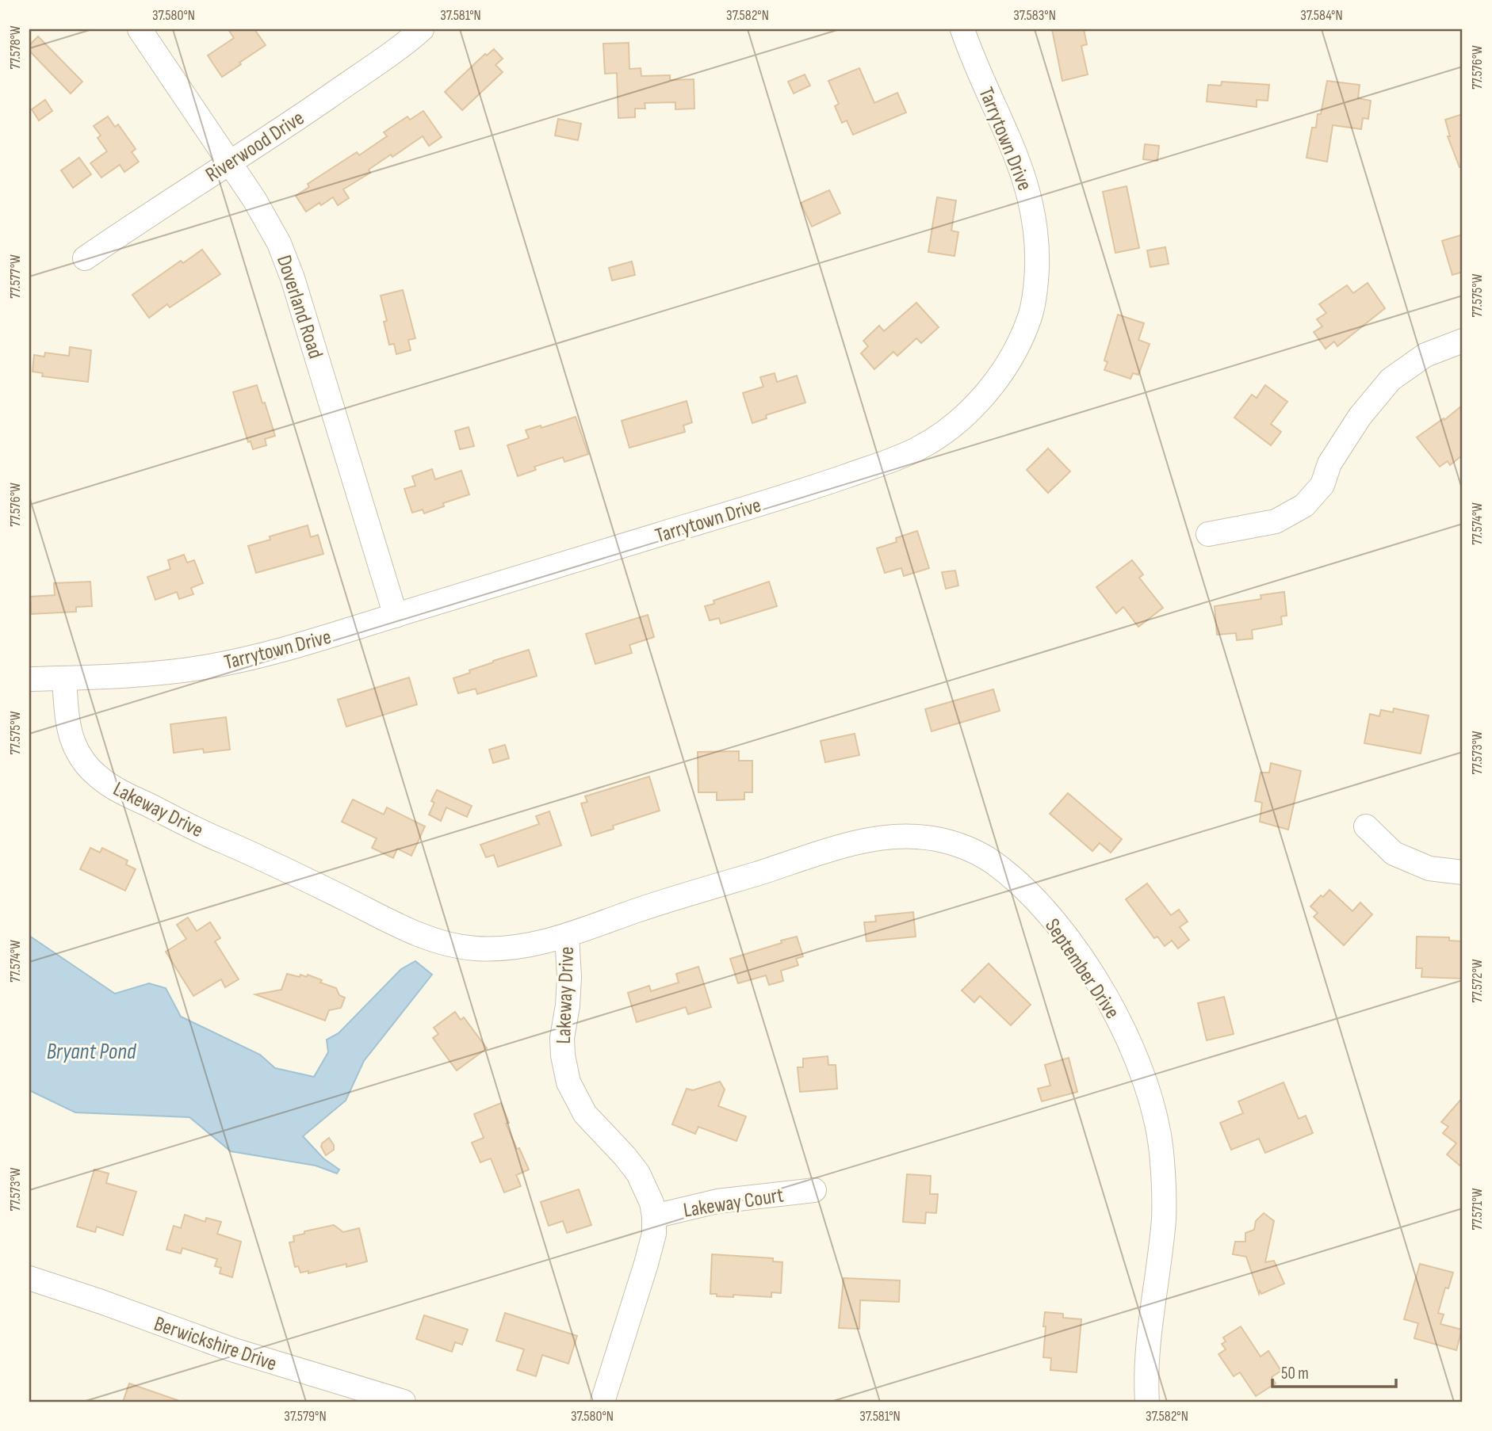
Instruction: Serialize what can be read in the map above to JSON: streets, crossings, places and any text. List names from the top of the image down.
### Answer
{
  "streets": {
    "street": [
      "Tarrytown Drive",
      "Riverwood Drive",
      "Doverland Road",
      "Lakeway Drive",
      "September Drive",
      "Lakeway Court",
      "Berwickshire Drive"
    ]
  },
  "crossings": [
    ["Tarrytown Drive", "Doverland Road"],
    ["Tarrytown Drive", "Lakeway Drive"],
    ["Riverwood Drive", "Doverland Road"],
    ["Lakeway Drive", "September Drive"],
    ["Lakeway Drive", "Lakeway Court"]
  ],
  "water": ["Bryant Pond"],
  "scale_bar": "50 m",
  "coordinates": [
    "37.580°N",
    "37.581°N",
    "37.582°N",
    "37.583°N",
    "37.584°N",
    "77.578°W",
    "77.576°W",
    "77.577°W",
    "77.575°W",
    "77.574°W",
    "77.573°W",
    "77.572°W",
    "77.571°W",
    "37.579°N"
  ]
}
